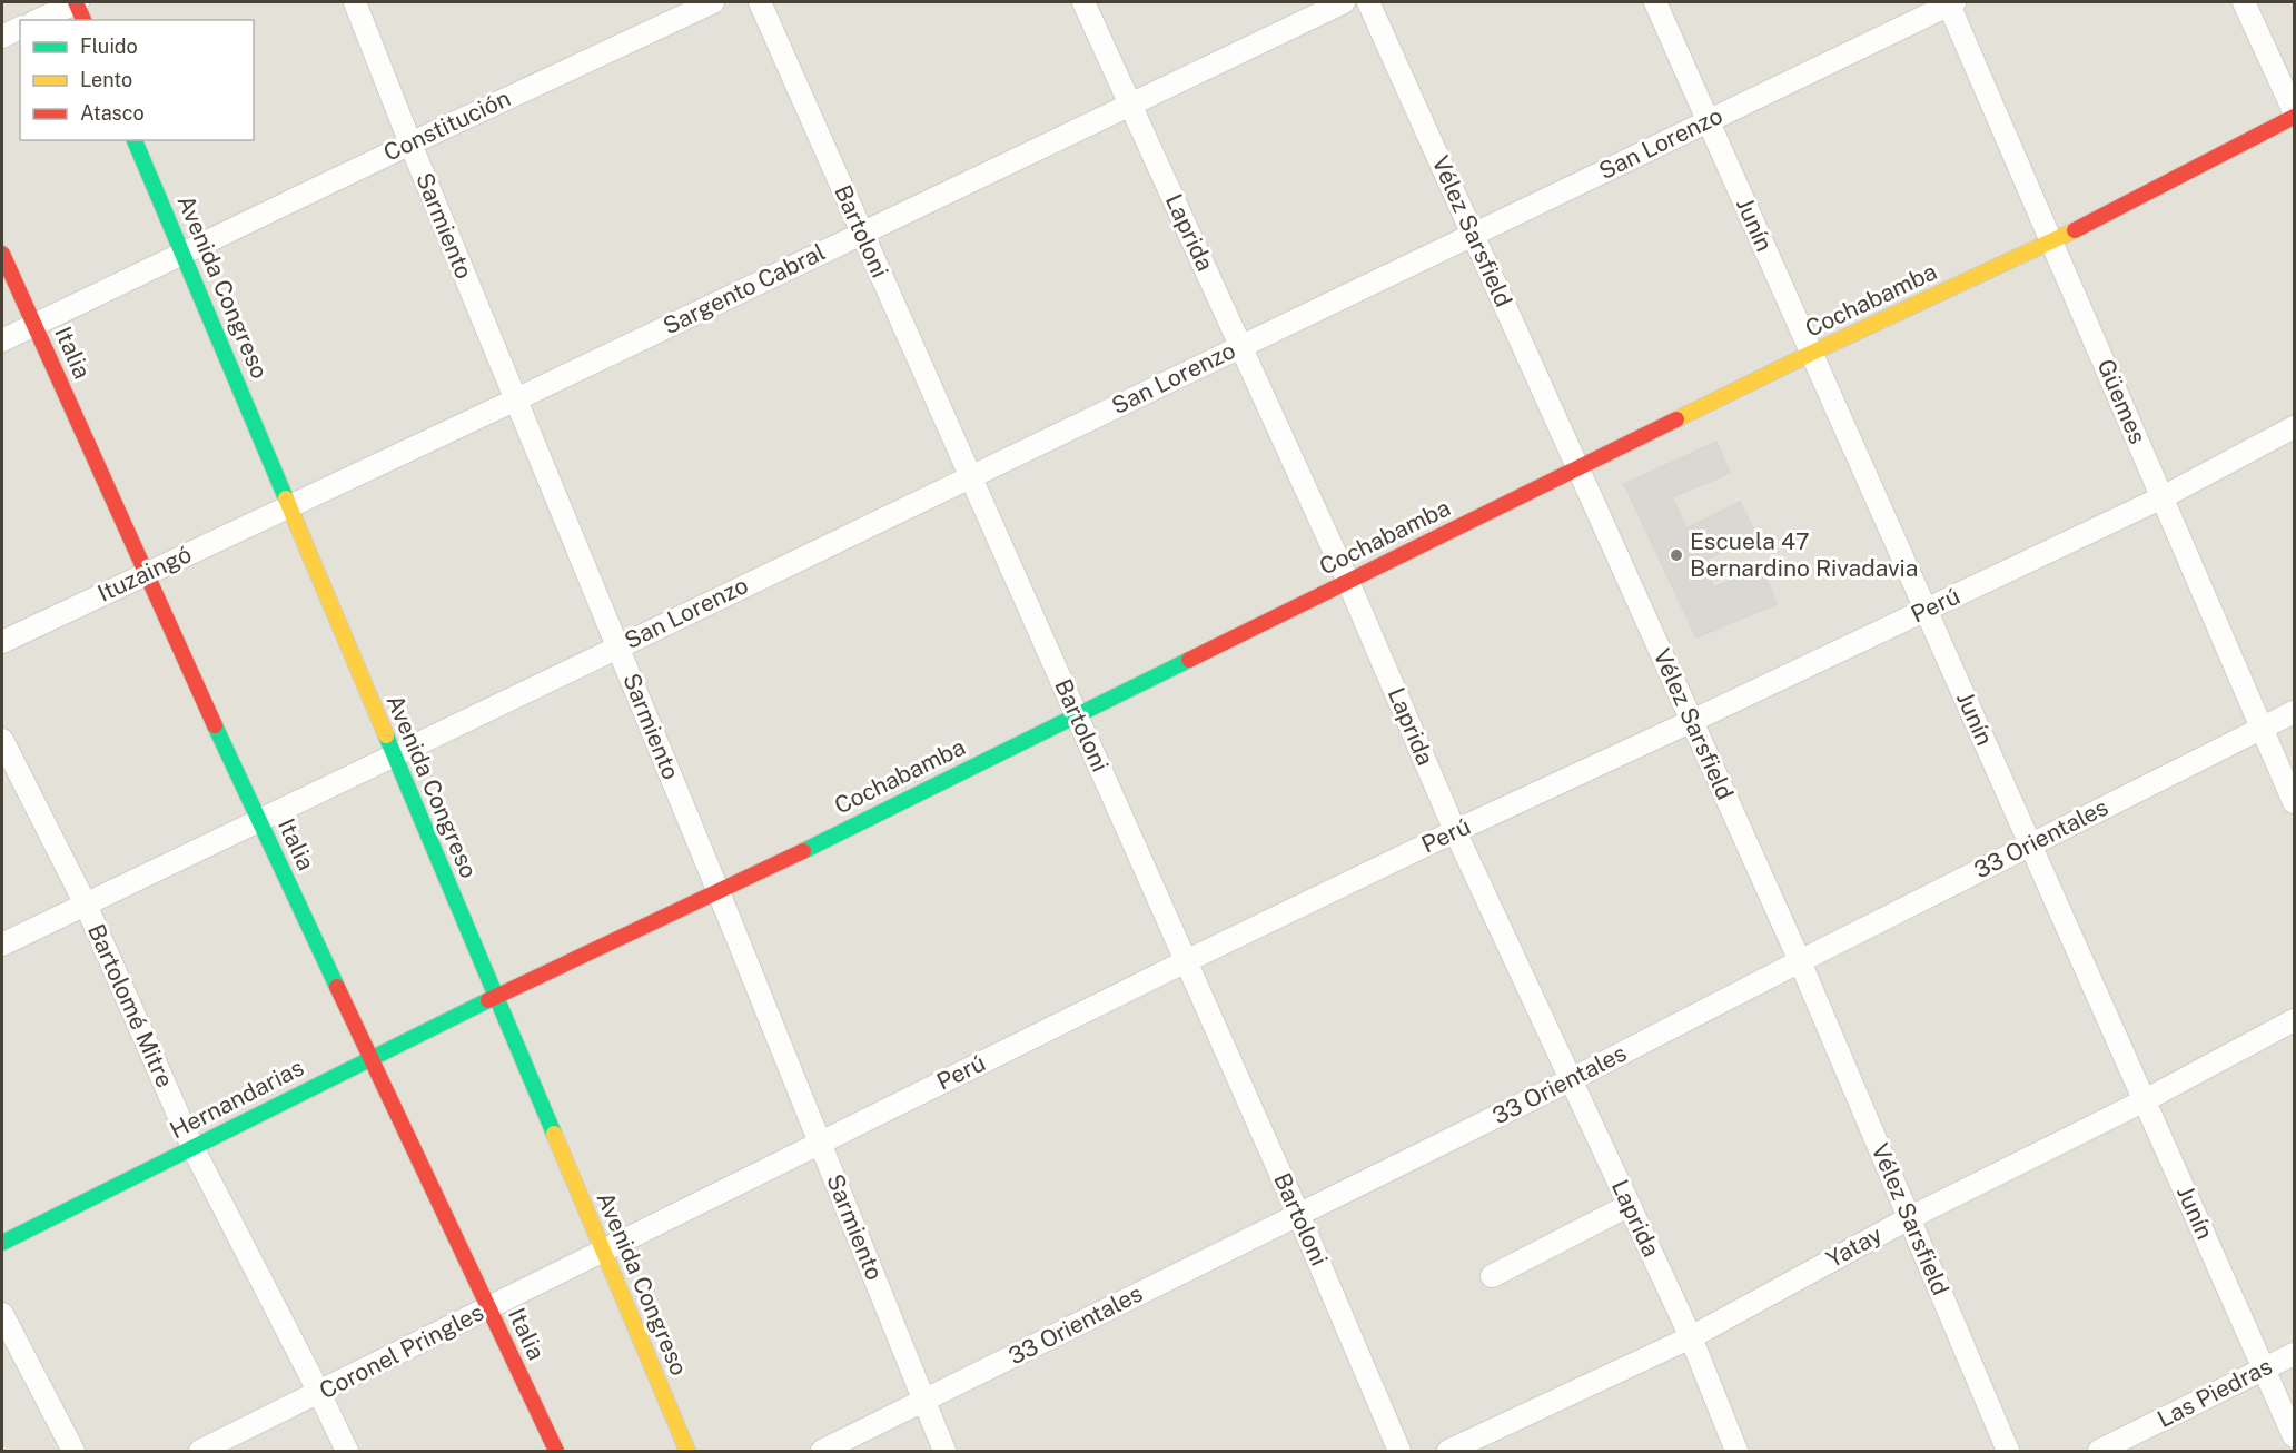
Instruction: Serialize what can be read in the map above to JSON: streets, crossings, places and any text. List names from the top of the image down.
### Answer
{
  "streets": {
    "street": [
      "Constitución",
      "San Lorenzo",
      "Junín",
      "Sarmiento",
      "Bartoloni",
      "Vélez Sarsfield",
      "Laprida",
      "Avenida Congreso",
      "Sargento Cabral",
      "Cochabamba",
      "Italia",
      "Güemes",
      "Ituzaingó",
      "Perú",
      "33 Orientales",
      "Bartolomé Mitre",
      "Hernandarias",
      "Yatay",
      "Coronel Pringles",
      "Las Piedras"
    ]
  },
  "crossings": [
    ["Constitución", "Sarmiento"],
    ["Constitución", "Avenida Congreso"],
    ["Constitución", "Italia"],
    ["San Lorenzo", "Junín"],
    ["San Lorenzo", "Sarmiento"],
    ["San Lorenzo", "Bartoloni"],
    ["San Lorenzo", "Vélez Sarsfield"],
    ["San Lorenzo", "Laprida"],
    ["San Lorenzo", "Avenida Congreso"],
    ["San Lorenzo", "Italia"],
    ["San Lorenzo", "Güemes"],
    ["San Lorenzo", "Bartolomé Mitre"],
    ["Junín", "Cochabamba"],
    ["Junín", "Perú"],
    ["Junín", "33 Orientales"],
    ["Junín", "Yatay"],
    ["Junín", "Las Piedras"],
    ["Sarmiento", "Sargento Cabral"],
    ["Sarmiento", "Cochabamba"],
    ["Sarmiento", "Perú"],
    ["Sarmiento", "33 Orientales"],
    ["Bartoloni", "Sargento Cabral"],
    ["Bartoloni", "Cochabamba"],
    ["Bartoloni", "Perú"],
    ["Bartoloni", "33 Orientales"],
    ["Vélez Sarsfield", "Cochabamba"],
    ["Vélez Sarsfield", "Perú"],
    ["Vélez Sarsfield", "33 Orientales"],
    ["Vélez Sarsfield", "Yatay"],
    ["Laprida", "Sargento Cabral"],
    ["Laprida", "Cochabamba"],
    ["Laprida", "Perú"],
    ["Laprida", "33 Orientales"],
    ["Laprida", "Yatay"],
    ["Avenida Congreso", "Sargento Cabral"],
    ["Avenida Congreso", "Cochabamba"],
    ["Avenida Congreso", "Ituzaingó"],
    ["Avenida Congreso", "Perú"],
    ["Avenida Congreso", "Hernandarias"],
    ["Avenida Congreso", "Coronel Pringles"],
    ["Sargento Cabral", "Ituzaingó"],
    ["Cochabamba", "Güemes"],
    ["Cochabamba", "Hernandarias"],
    ["Italia", "Ituzaingó"],
    ["Italia", "Hernandarias"],
    ["Italia", "Coronel Pringles"],
    ["Güemes", "Perú"],
    ["Güemes", "33 Orientales"],
    ["Perú", "Coronel Pringles"],
    ["Bartolomé Mitre", "Hernandarias"],
    ["Bartolomé Mitre", "Coronel Pringles"]
  ],
  "places": ["Escuela 47 Bernardino Rivadavia"],
  "legend": ["Fluido", "Lento", "Atasco"]
}
